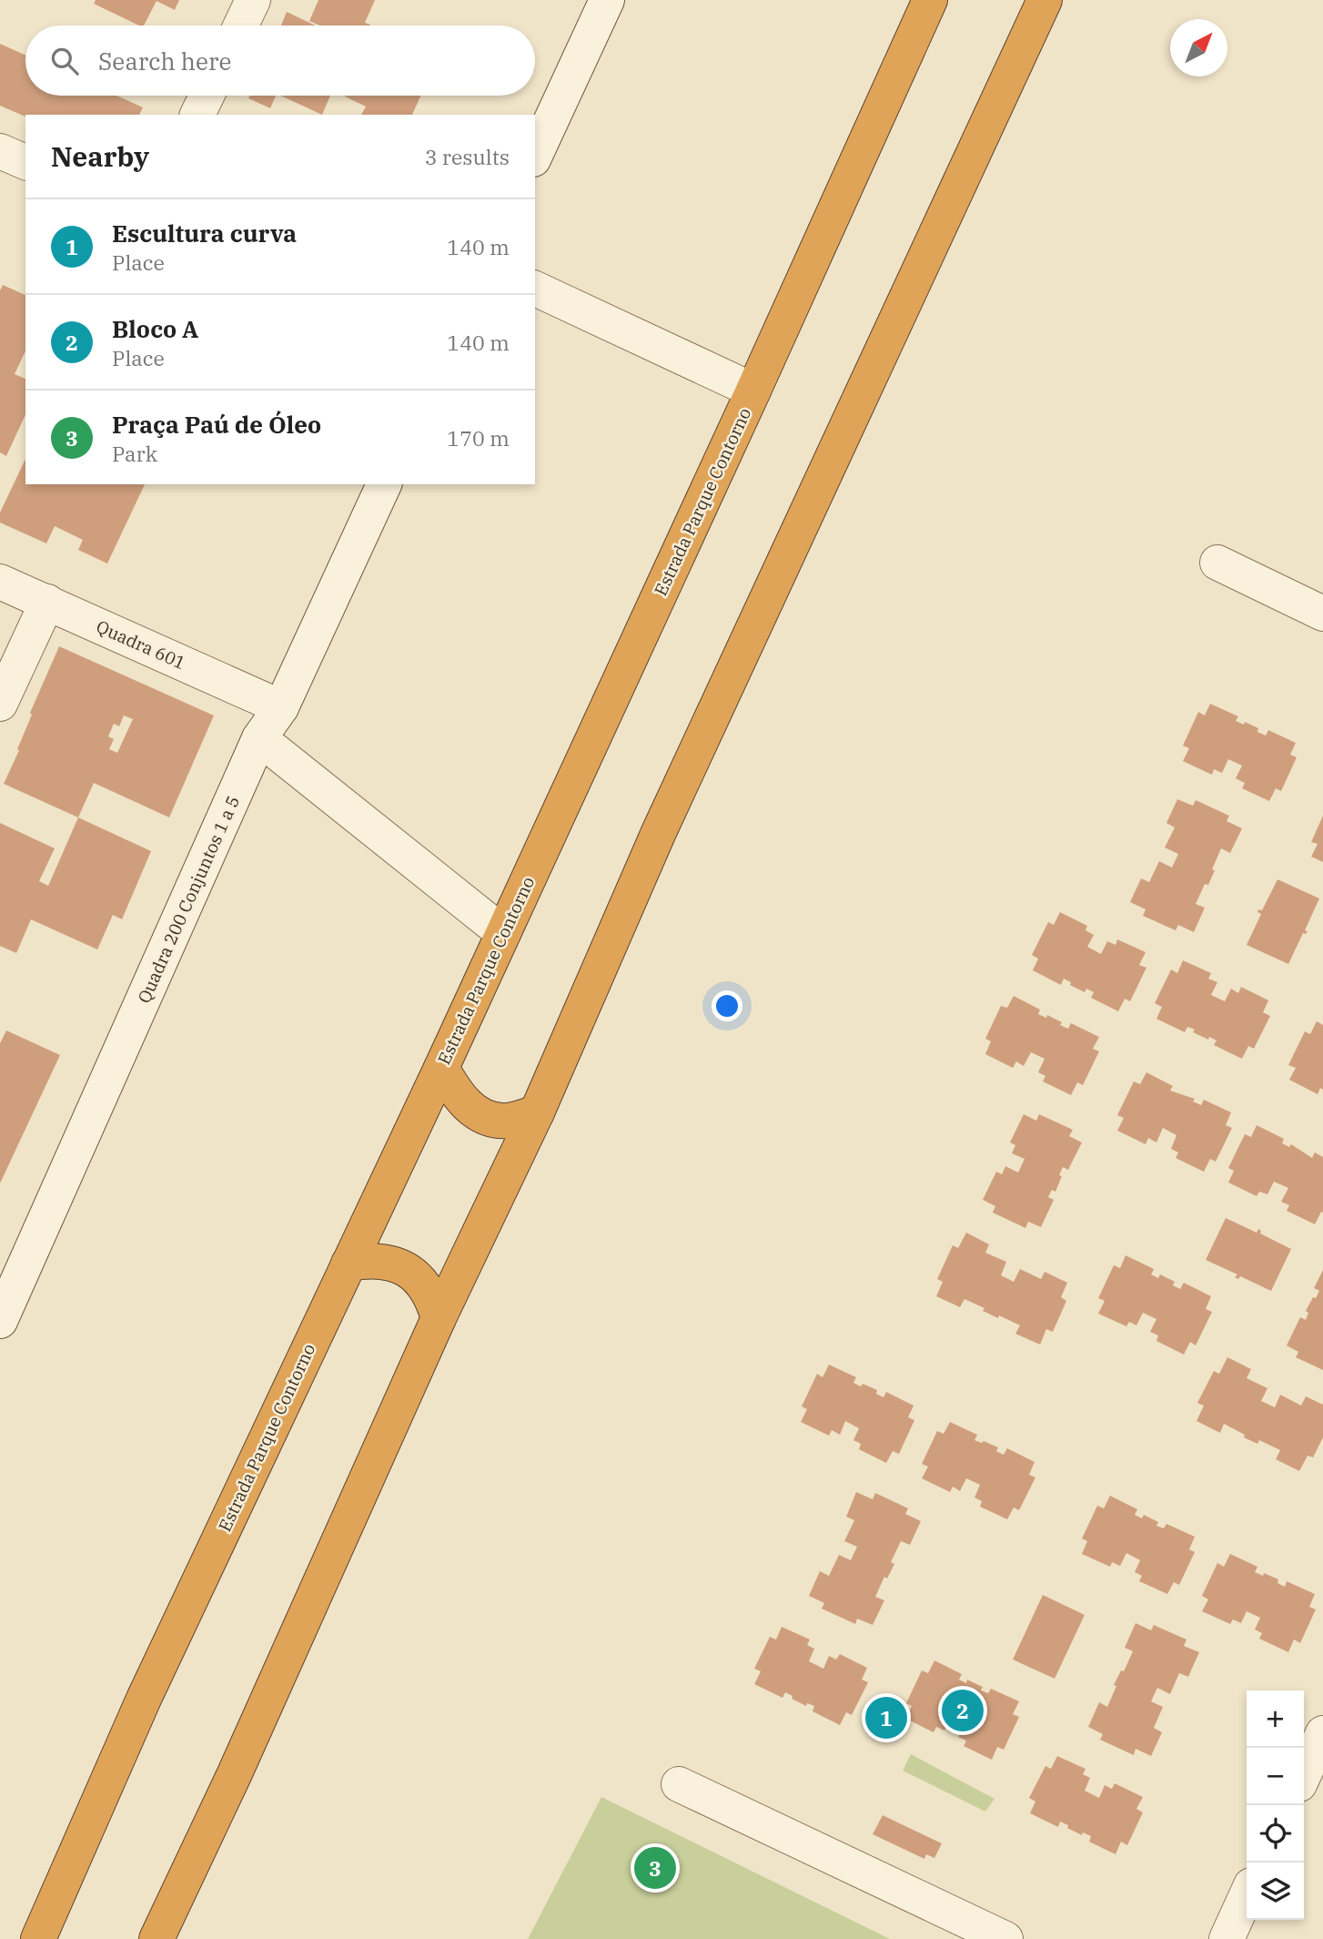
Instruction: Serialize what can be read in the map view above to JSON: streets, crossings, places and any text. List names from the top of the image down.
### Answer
{
  "streets": {
    "highway": ["Estrada Parque Contorno"],
    "street": ["Quadra 601", "Quadra 200 Conjuntos 1 a 5"]
  },
  "crossings": [
    ["Quadra 601", "Quadra 200 Conjuntos 1 a 5"]
  ],
  "north": "top right",
  "page": {
    "search": "Search here",
    "heading": ["Nearby", "3 results"],
    "list": [
      {
        "mark": "1",
        "name": "Escultura curva",
        "note": "Place",
        "value": "140 m"
      },
      {
        "mark": "2",
        "name": "Bloco A",
        "note": "Place",
        "value": "140 m"
      },
      {
        "mark": "3",
        "name": "Praça Paú de Óleo",
        "note": "Park",
        "value": "170 m"
      }
    ],
    "pins": ["2", "1", "3"],
    "map_buttons": ["+", "−"]
  }
}
